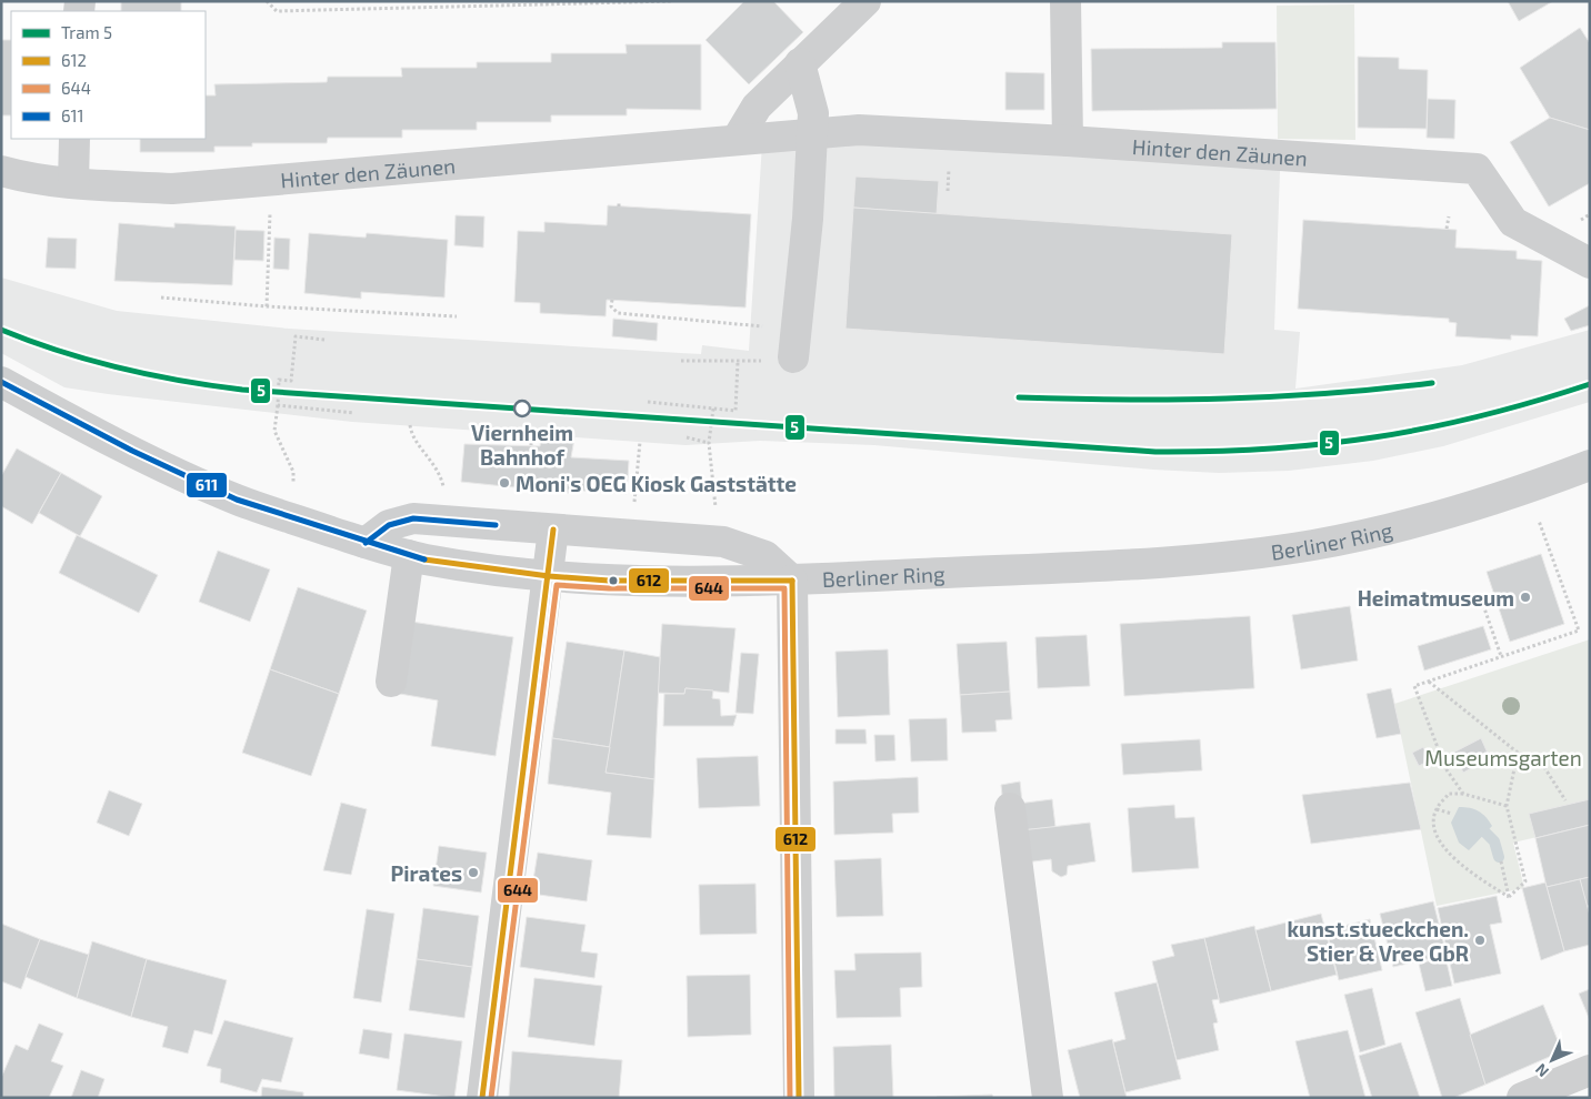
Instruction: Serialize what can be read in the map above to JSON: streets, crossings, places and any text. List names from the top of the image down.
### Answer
{
  "streets": {
    "street": ["Hinter den Zäunen", "Berliner Ring"]
  },
  "parks": ["Museumsgarten"],
  "places": [
    "Viernheim Bahnhof",
    "Moni's OEG Kiosk Gaststätte",
    "Heimatmuseum",
    "Pirates",
    "kunst.stueckchen. Stier & Vree GbR"
  ],
  "lines": [
    "tram line 5",
    "transit line 611",
    "transit line 612",
    "transit line 644"
  ],
  "legend": [
    "Tram 5",
    "612",
    "644",
    "611"
  ],
  "north": "bottom left"
}
